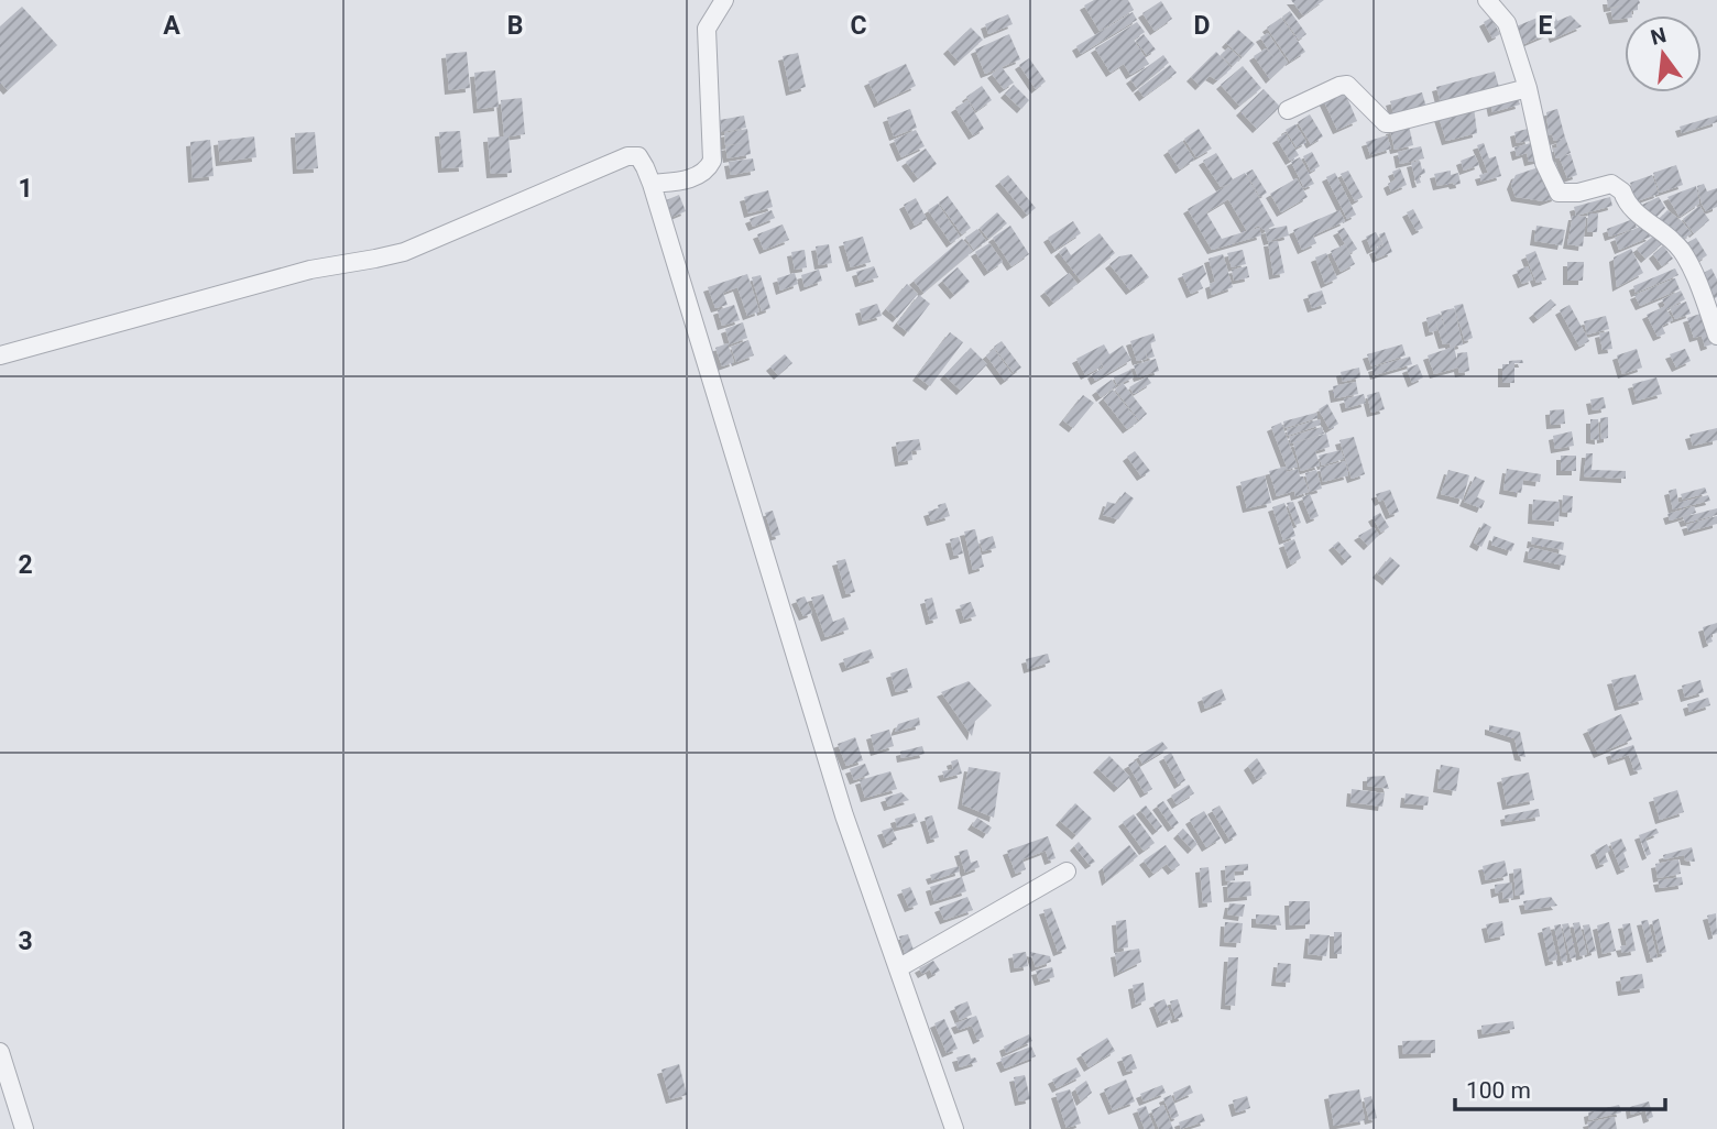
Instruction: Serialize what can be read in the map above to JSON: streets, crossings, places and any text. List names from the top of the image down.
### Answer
{
  "scale_bar": "100 m",
  "north": "top",
  "grid": {
    "columns": [
      "A",
      "B",
      "C",
      "D",
      "E"
    ],
    "rows": ["1", "2", "3"]
  }
}
